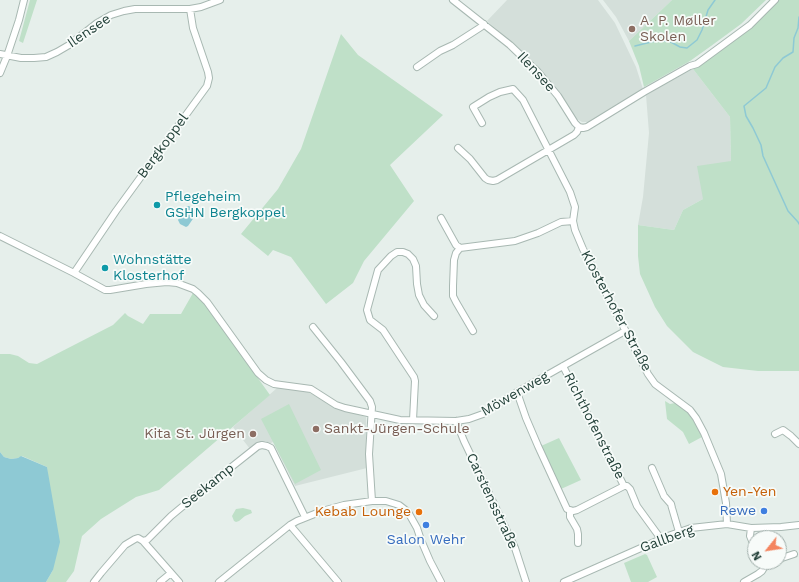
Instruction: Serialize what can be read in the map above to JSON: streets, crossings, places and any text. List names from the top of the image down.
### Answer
{
  "streets": {
    "street": [
      "Ilensee",
      "Bergkoppel",
      "Klosterhofer Straße",
      "Möwenweg",
      "Richthofenstraße",
      "Seekamp",
      "Carstensstraße",
      "Gallberg"
    ]
  },
  "crossings": [
    ["Ilensee", "Bergkoppel"],
    ["Bergkoppel", "Möwenweg"],
    ["Klosterhofer Straße", "Möwenweg"],
    ["Klosterhofer Straße", "Gallberg"],
    ["Möwenweg", "Richthofenstraße"],
    ["Möwenweg", "Carstensstraße"],
    ["Richthofenstraße", "Gallberg"]
  ],
  "places": [
    "A. P. Møller Skolen",
    "Pflegeheim GSHN Bergkoppel",
    "Wohnstätte Klosterhof",
    "Sankt-Jürgen-Schule",
    "Kita St. Jürgen",
    "Yen-Yen",
    "Rewe",
    "Kebab Lounge",
    "Salon Wehr"
  ],
  "north": "bottom left"
}
